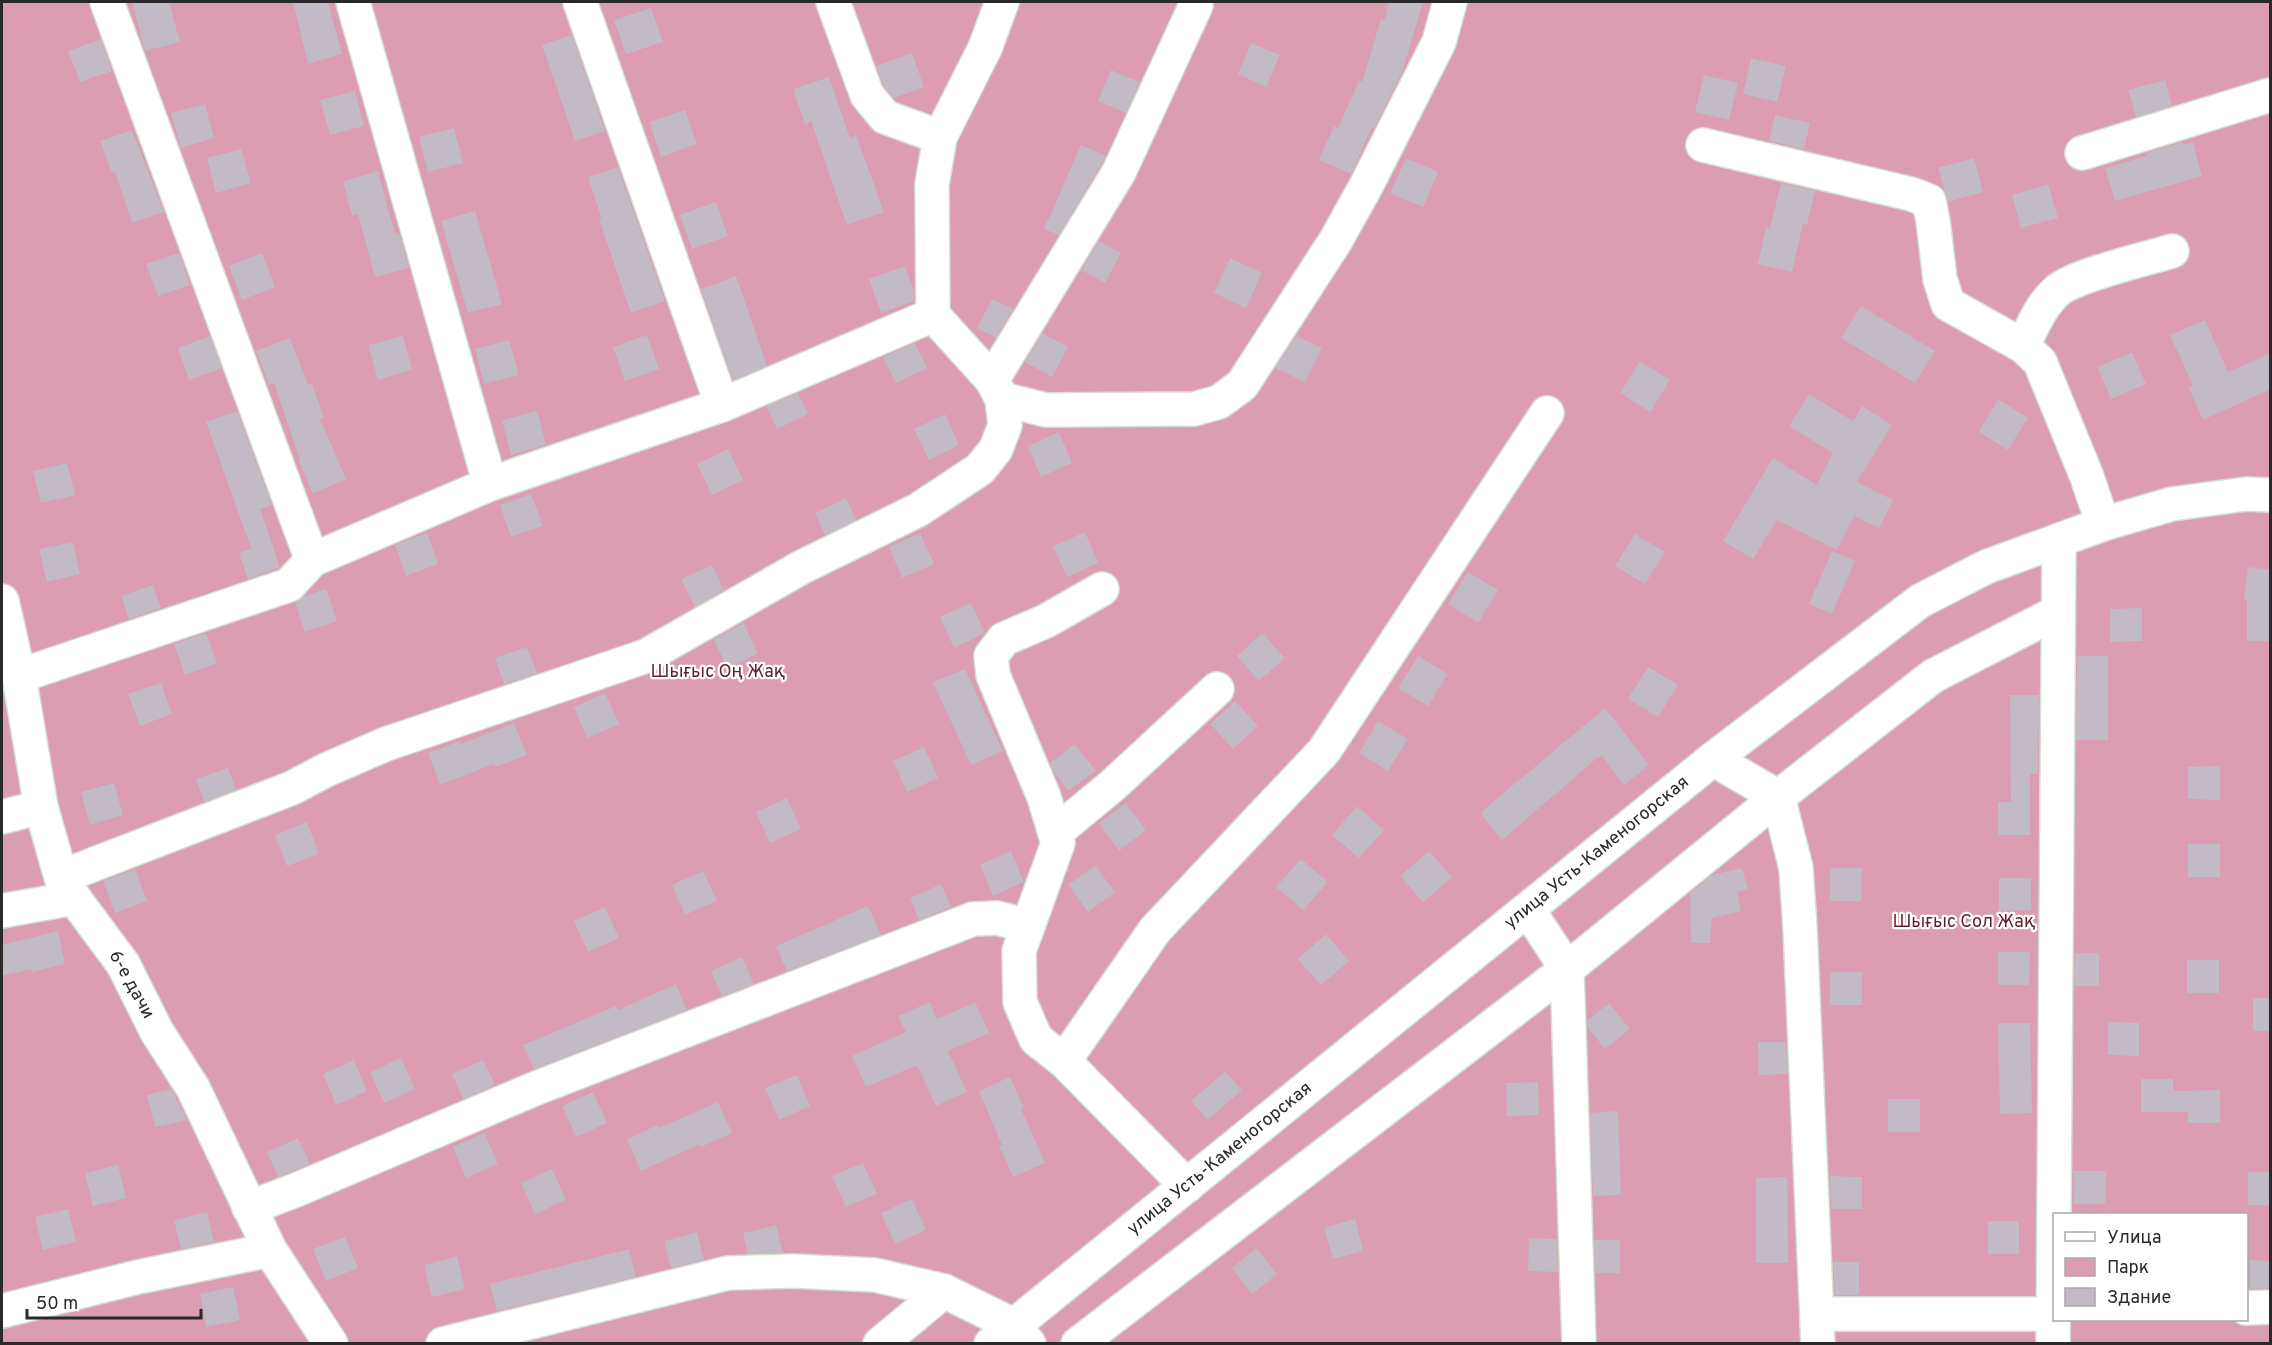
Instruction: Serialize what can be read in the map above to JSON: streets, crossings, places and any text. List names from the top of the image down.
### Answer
{
  "streets": {
    "street": ["улица Усть-Каменогорская", "6-е дачи"]
  },
  "parks": ["Шығыс Оң Жақ", "Шығыс Сол Жақ"],
  "legend": ["Улица", "Парк", "Здание"],
  "scale_bar": "50 m"
}
